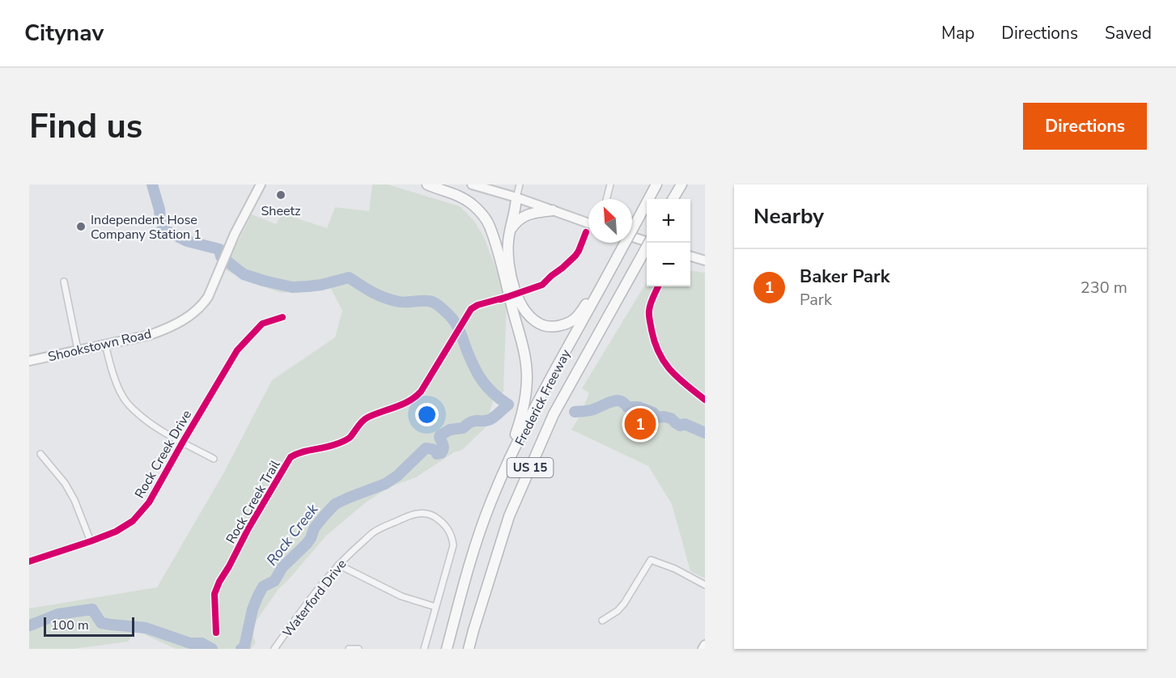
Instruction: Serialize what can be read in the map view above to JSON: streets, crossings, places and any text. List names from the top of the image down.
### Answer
{
  "streets": {
    "highway": ["Frederick Freeway", "US 15"],
    "street": ["Shookstown Road", "Rock Creek Drive", "Waterford Drive"],
    "cycle path": ["Rock Creek Trail"]
  },
  "water": ["Rock Creek"],
  "places": ["Sheetz", "Independent Hose Company Station 1"],
  "scale_bar": "100 m",
  "north": "top left",
  "page": {
    "header": "Citynav",
    "nav": ["Map", "Directions", "Saved"],
    "buttons": "Directions",
    "title": "Find us",
    "heading": "Nearby",
    "map_buttons": ["+", "−"],
    "list": [
      {
        "mark": "1",
        "name": "Baker Park",
        "note": "Park",
        "value": "230 m"
      }
    ],
    "pins": "1",
    "scale": "100 m"
  }
}
